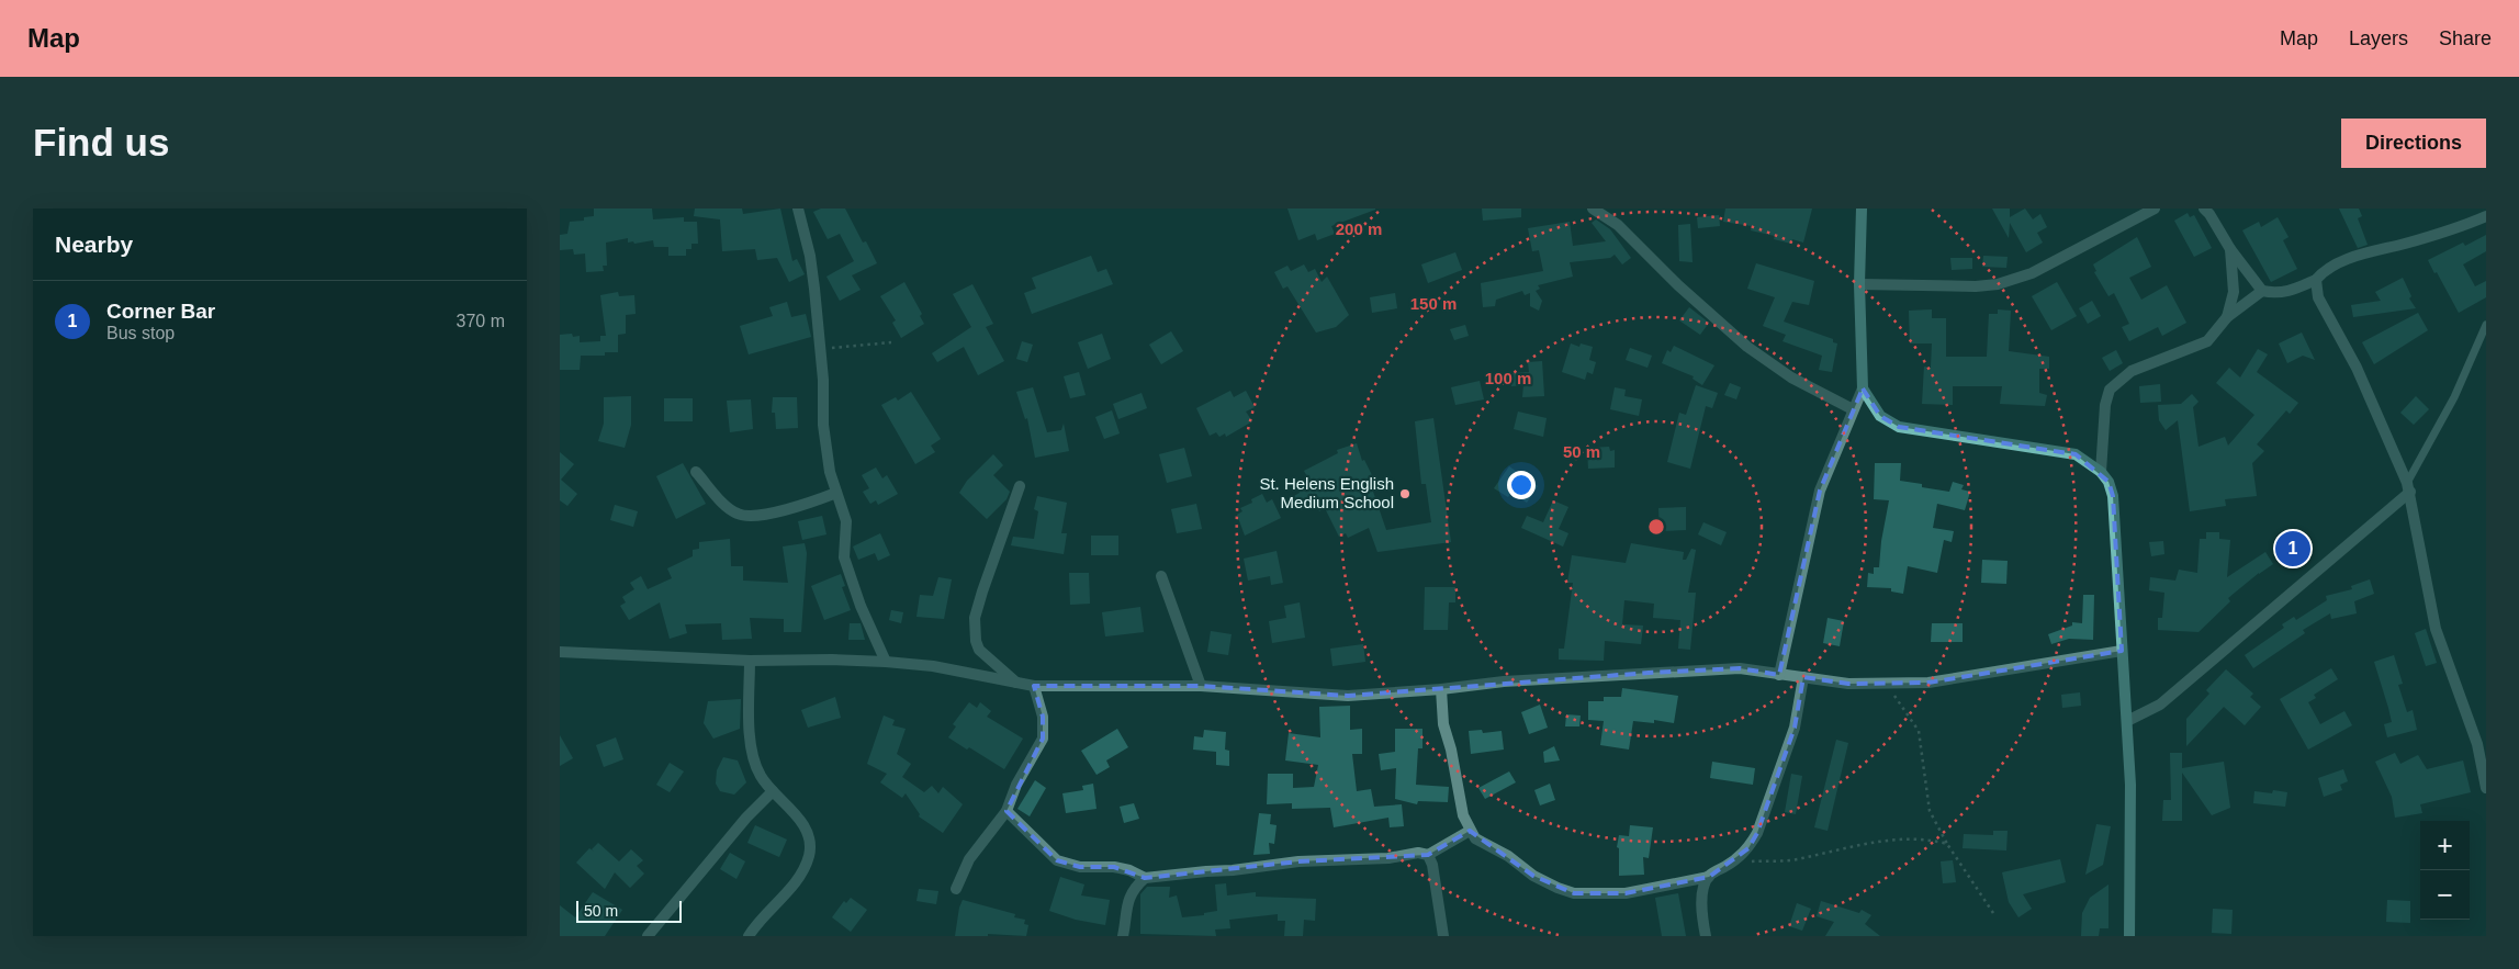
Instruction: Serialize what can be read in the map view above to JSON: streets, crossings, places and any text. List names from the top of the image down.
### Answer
{
  "places": ["St. Helens English Medium School"],
  "scale_bar": "50 m",
  "page": {
    "header": "Map",
    "nav": ["Map", "Layers", "Share"],
    "buttons": "Directions",
    "title": "Find us",
    "heading": "Nearby",
    "list": [
      {
        "mark": "1",
        "name": "Corner Bar",
        "note": "Bus stop",
        "value": "370 m"
      }
    ],
    "pins": "1",
    "map_buttons": ["+", "−"],
    "scale": "50 m"
  },
  "rings": [
    "200 m",
    "150 m",
    "100 m",
    "50 m"
  ]
}
